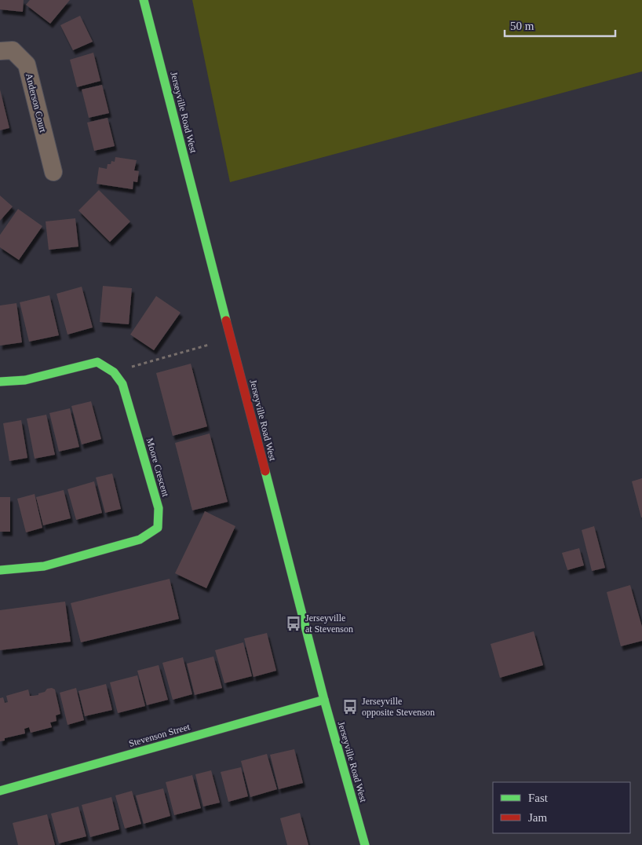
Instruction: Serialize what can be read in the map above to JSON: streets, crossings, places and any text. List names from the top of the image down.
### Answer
{
  "streets": {
    "main road": ["Jerseyville Road West", "Moore Crescent", "Stevenson Street"],
    "street": ["Anderson Court"]
  },
  "crossings": [
    ["Jerseyville Road West", "Stevenson Street"]
  ],
  "places": {
    "bus stop": ["Jerseyville at Stevenson", "Jerseyville opposite Stevenson"]
  },
  "legend": ["Fast", "Jam"],
  "scale_bar": "50 m"
}
